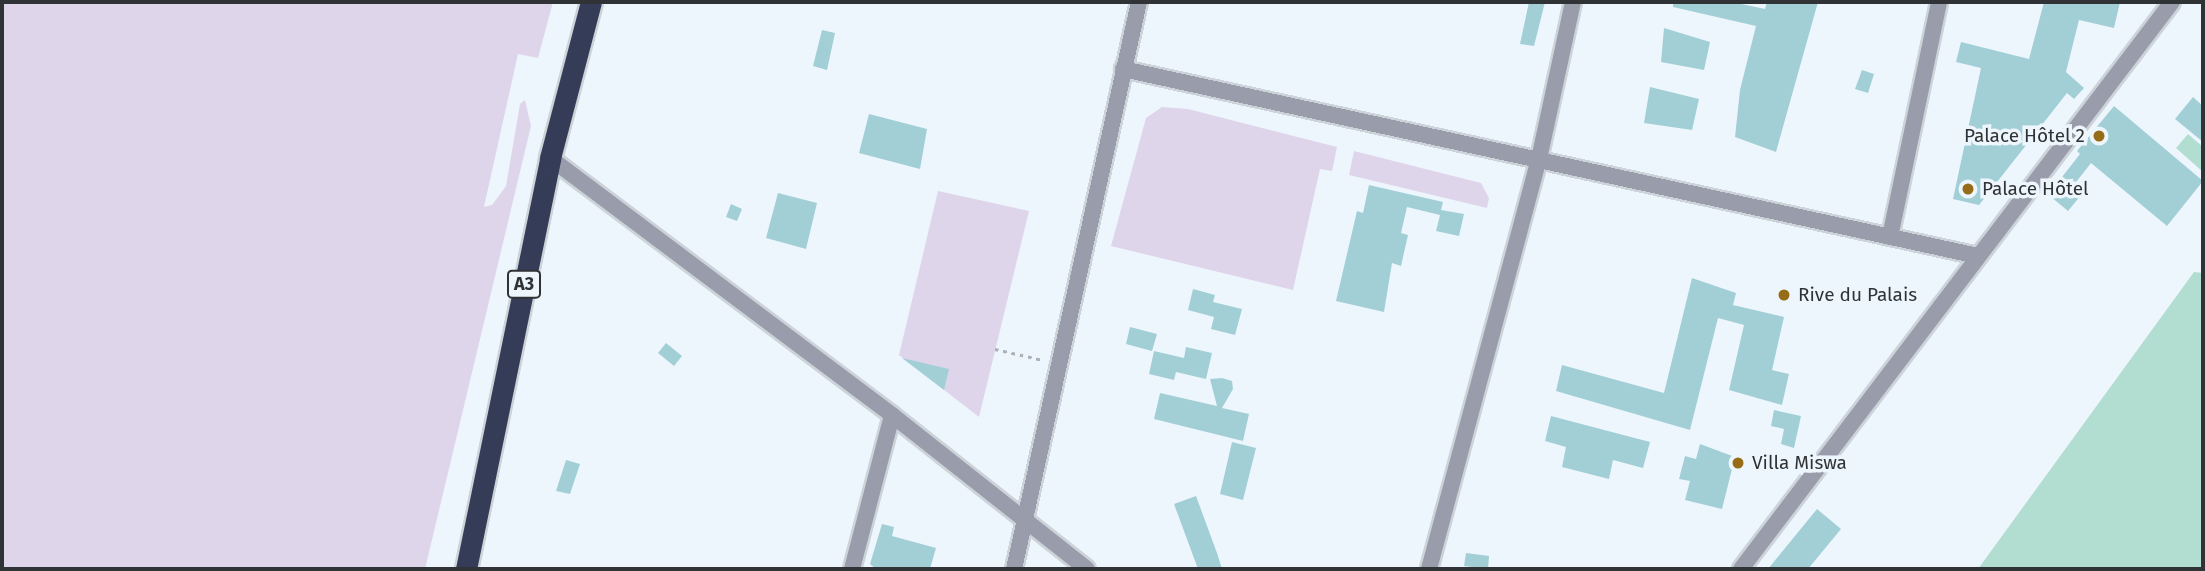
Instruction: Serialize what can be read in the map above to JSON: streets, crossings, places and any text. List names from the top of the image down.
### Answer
{
  "streets": {
    "highway": ["A3"]
  },
  "places": [
    "Palace Hôtel 2",
    "Palace Hôtel",
    "Rive du Palais",
    "Villa Miswa"
  ]
}
